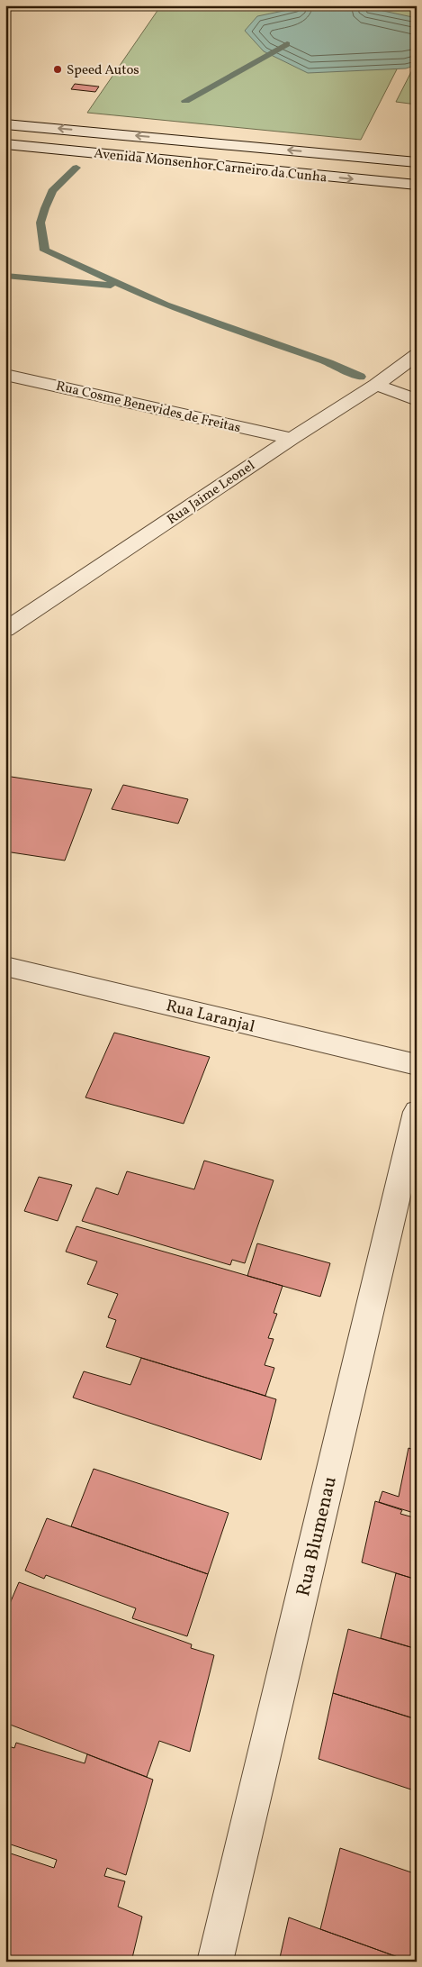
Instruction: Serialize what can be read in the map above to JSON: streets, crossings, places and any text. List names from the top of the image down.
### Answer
{
  "streets": {
    "street": [
      "Avenida Monsenhor Carneiro da Cunha",
      "Rua Cosme Benevides de Freitas",
      "Rua Jaime Leonel",
      "Rua Laranjal",
      "Rua Blumenau"
    ]
  },
  "crossings": [
    ["Rua Cosme Benevides de Freitas", "Rua Jaime Leonel"]
  ],
  "places": ["Speed Autos"]
}
